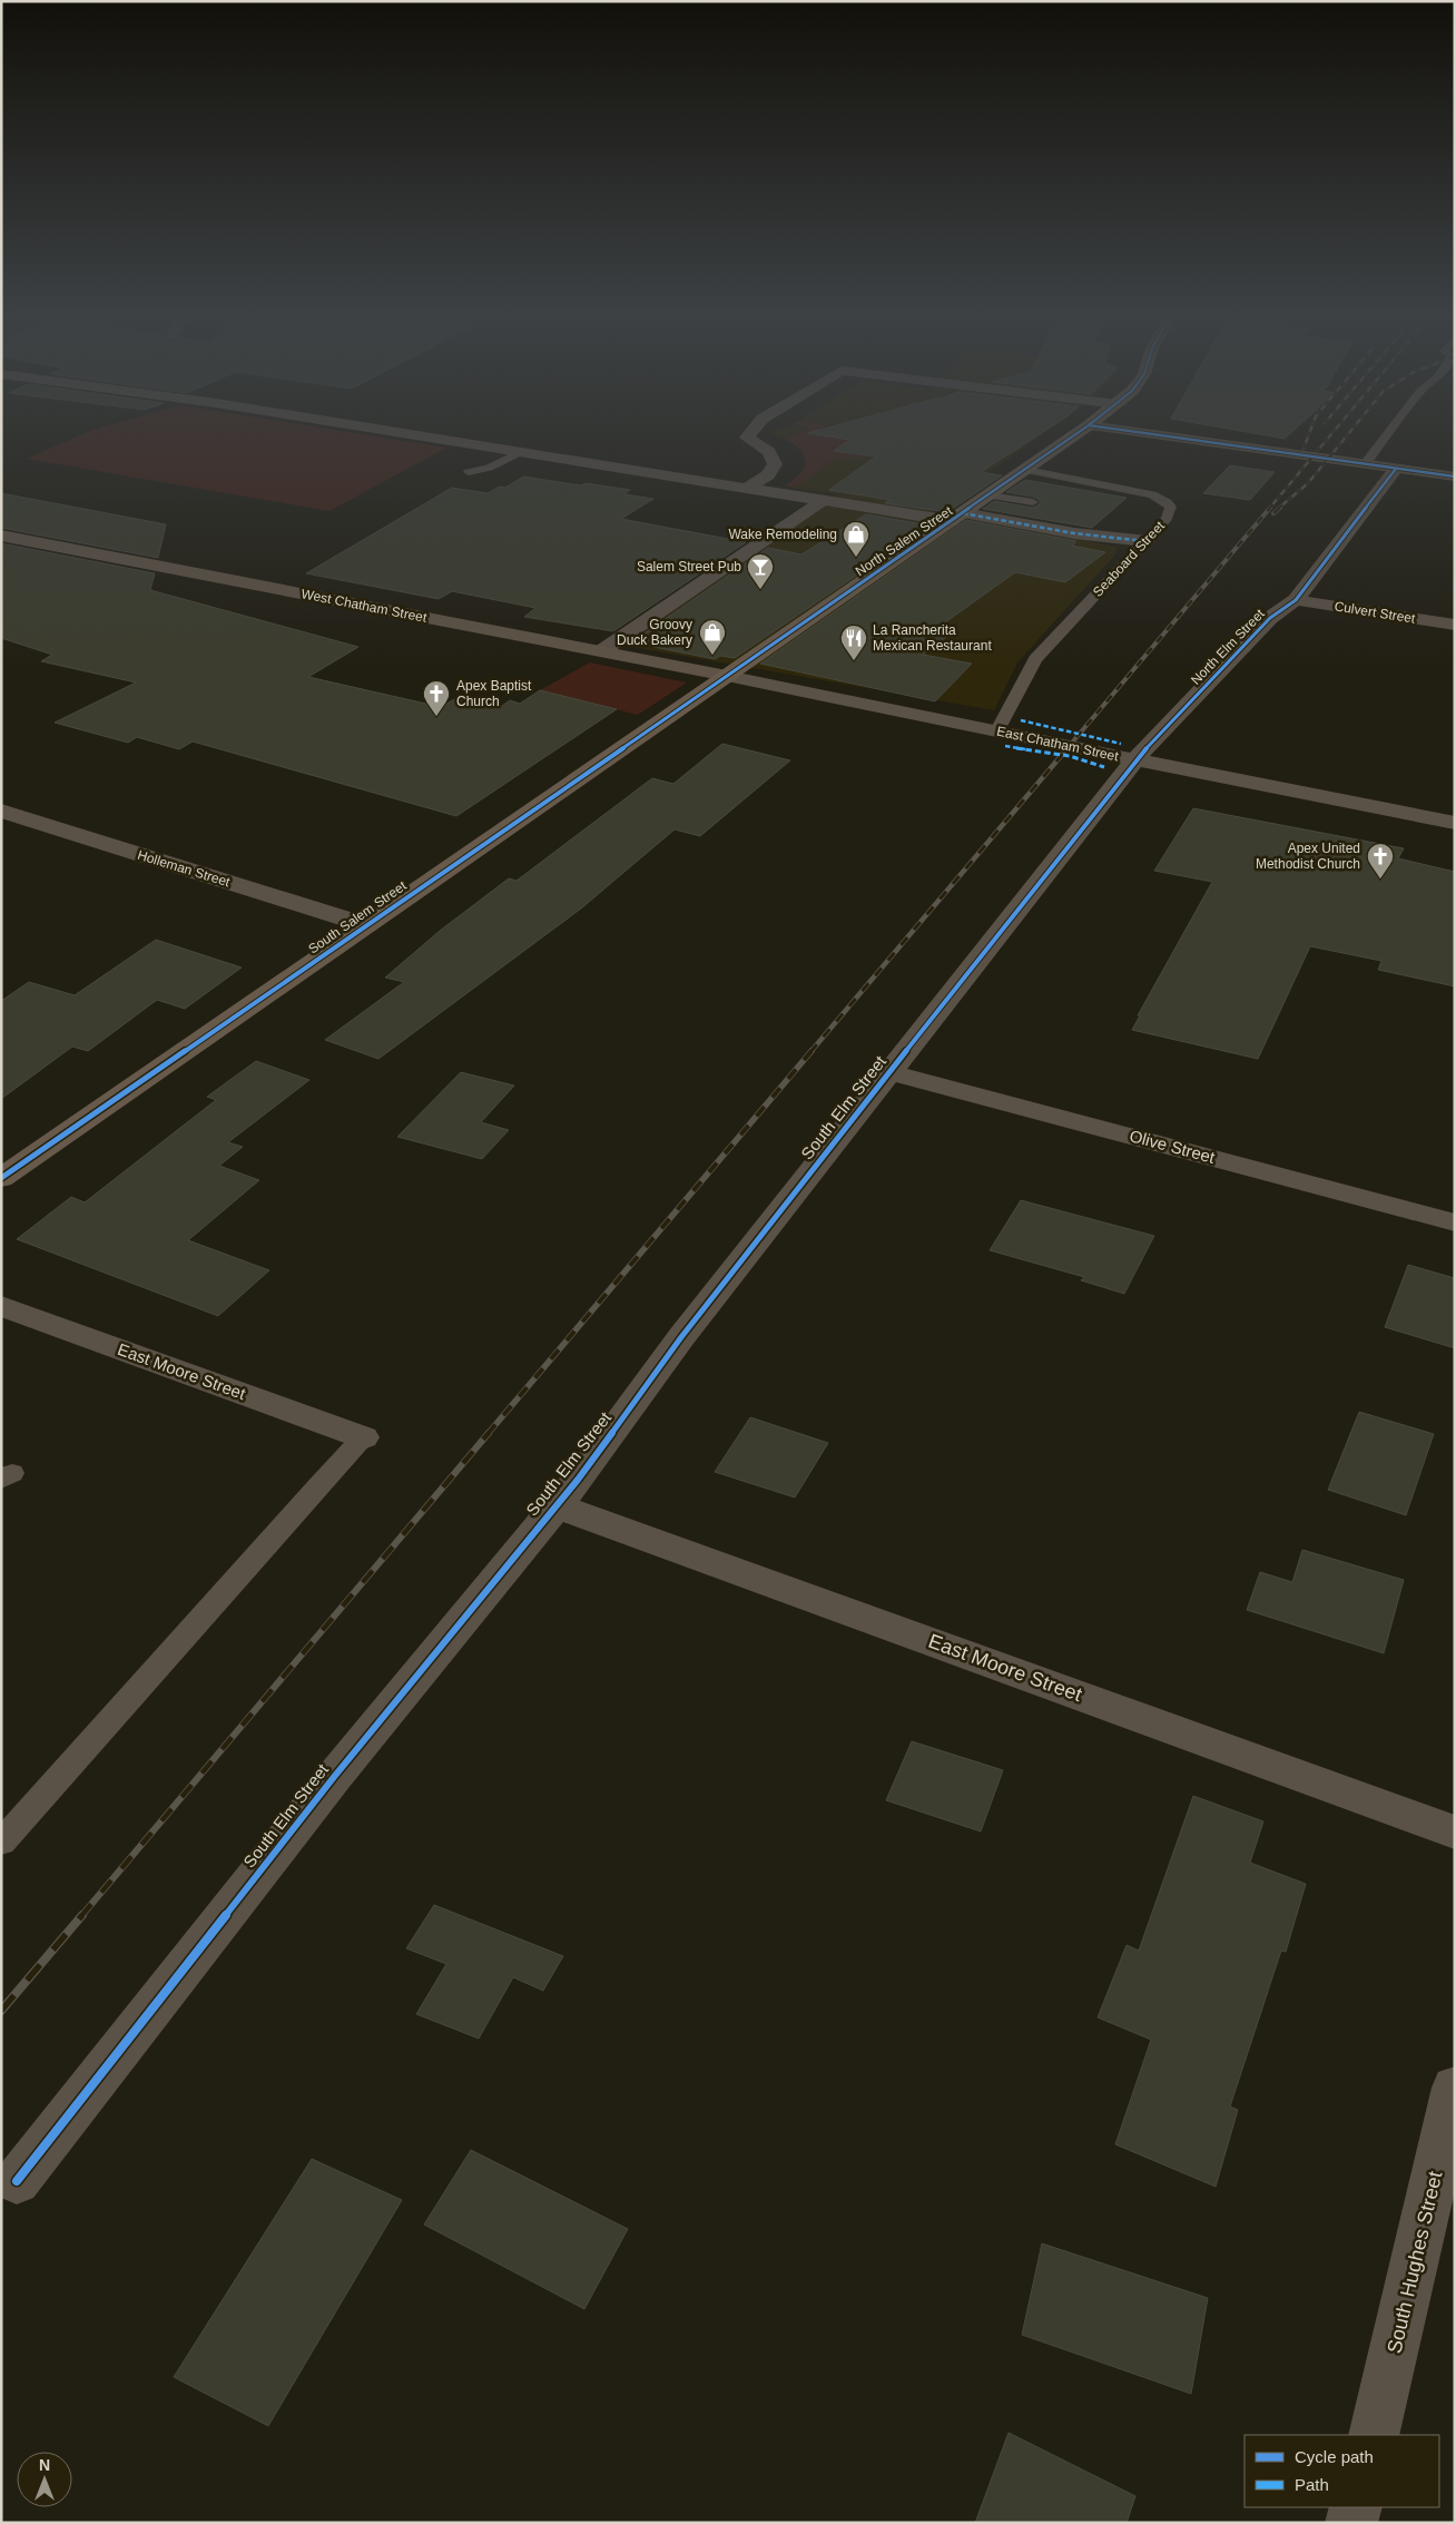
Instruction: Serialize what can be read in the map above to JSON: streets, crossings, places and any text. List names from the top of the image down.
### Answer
{
  "streets": {
    "main road": ["North Salem Street", "South Salem Street"],
    "street": [
      "West Chatham Street",
      "Culvert Street",
      "North Elm Street",
      "East Chatham Street",
      "Holleman Street",
      "South Elm Street",
      "Olive Street",
      "East Moore Street",
      "South Hughes Street"
    ],
    "lane": ["Seaboard Street"]
  },
  "crossings": [
    ["North Salem Street", "Seaboard Street"],
    ["North Salem Street", "West Chatham Street"],
    ["North Salem Street", "East Chatham Street"],
    ["North Salem Street", "South Salem Street"],
    ["Seaboard Street", "East Chatham Street"],
    ["West Chatham Street", "East Chatham Street"],
    ["West Chatham Street", "South Salem Street"],
    ["Culvert Street", "North Elm Street"],
    ["North Elm Street", "East Chatham Street"],
    ["North Elm Street", "South Elm Street"],
    ["East Chatham Street", "South Salem Street"],
    ["East Chatham Street", "South Elm Street"],
    ["Holleman Street", "South Salem Street"],
    ["South Elm Street", "Olive Street"],
    ["South Elm Street", "East Moore Street"]
  ],
  "places": {
    "shop": ["Wake Remodeling", "Groovy Duck Bakery"],
    "bar": ["Salem Street Pub"],
    "restaurant": ["La Rancherita Mexican Restaurant"],
    "church": ["Apex Baptist Church", "Apex United Methodist Church"]
  },
  "legend": ["Cycle path", "Path"],
  "north": "top"
}
